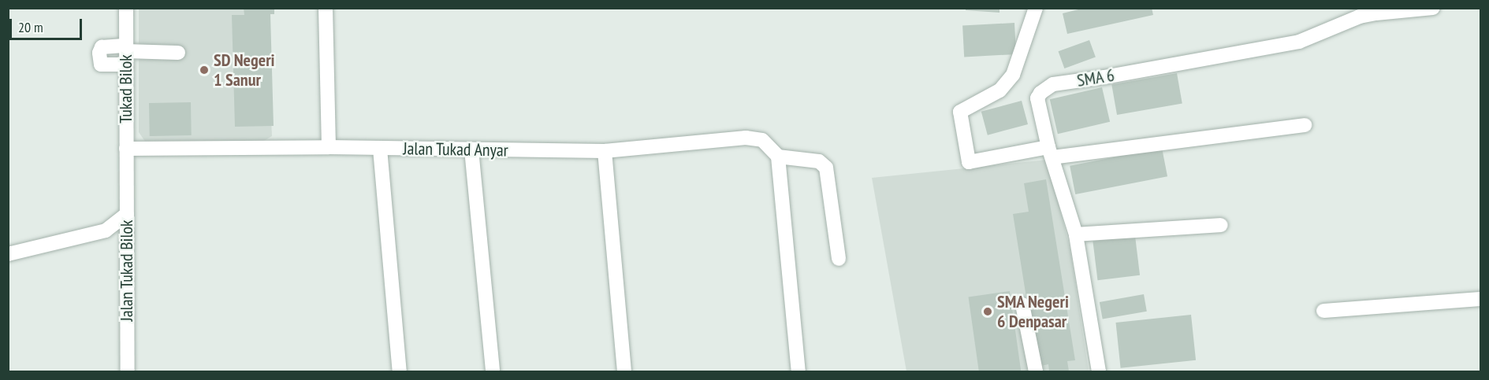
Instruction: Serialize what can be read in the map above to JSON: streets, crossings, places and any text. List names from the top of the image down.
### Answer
{
  "streets": {
    "street": [
      "SMA 6",
      "Tukad Bilok",
      "Jalan Tukad Anyar",
      "Jalan Tukad Bilok"
    ]
  },
  "crossings": [
    ["Tukad Bilok", "Jalan Tukad Anyar"],
    ["Tukad Bilok", "Jalan Tukad Bilok"]
  ],
  "places": ["SD Negeri 1 Sanur", "SMA Negeri 6 Denpasar"],
  "scale_bar": "20 m"
}
